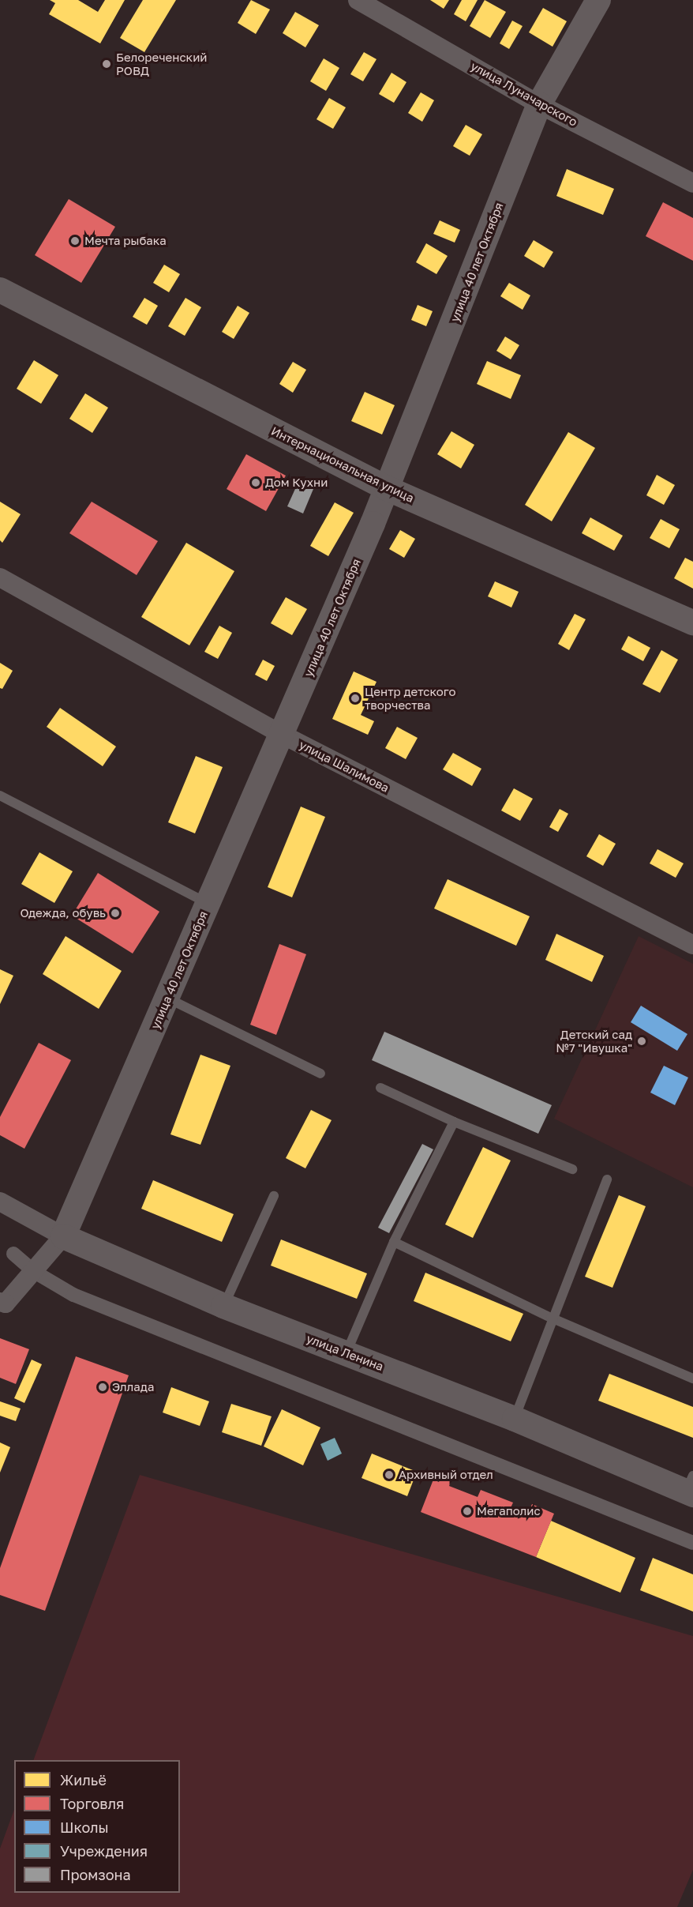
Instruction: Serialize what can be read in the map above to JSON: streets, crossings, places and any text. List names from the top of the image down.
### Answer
{
  "streets": {
    "street": [
      "улица Луначарского",
      "улица 40 лет Октября",
      "Интернациональная улица",
      "улица Шалимова",
      "улица Ленина"
    ]
  },
  "crossings": [
    ["улица Луначарского", "улица 40 лет Октября"],
    ["улица 40 лет Октября", "Интернациональная улица"],
    ["улица 40 лет Октября", "улица Шалимова"],
    ["улица 40 лет Октября", "улица Ленина"]
  ],
  "places": [
    "Белореченский РОВД",
    "Мечта рыбака",
    "Дом Кухни",
    "Центр детского творчества",
    "Одежда, обувь",
    "Детский сад №7 \"Ивушка\"",
    "Эллада",
    "Архивный отдел",
    "Мегаполис"
  ],
  "legend": [
    "Жильё",
    "Торговля",
    "Школы",
    "Учреждения",
    "Промзона"
  ]
}
